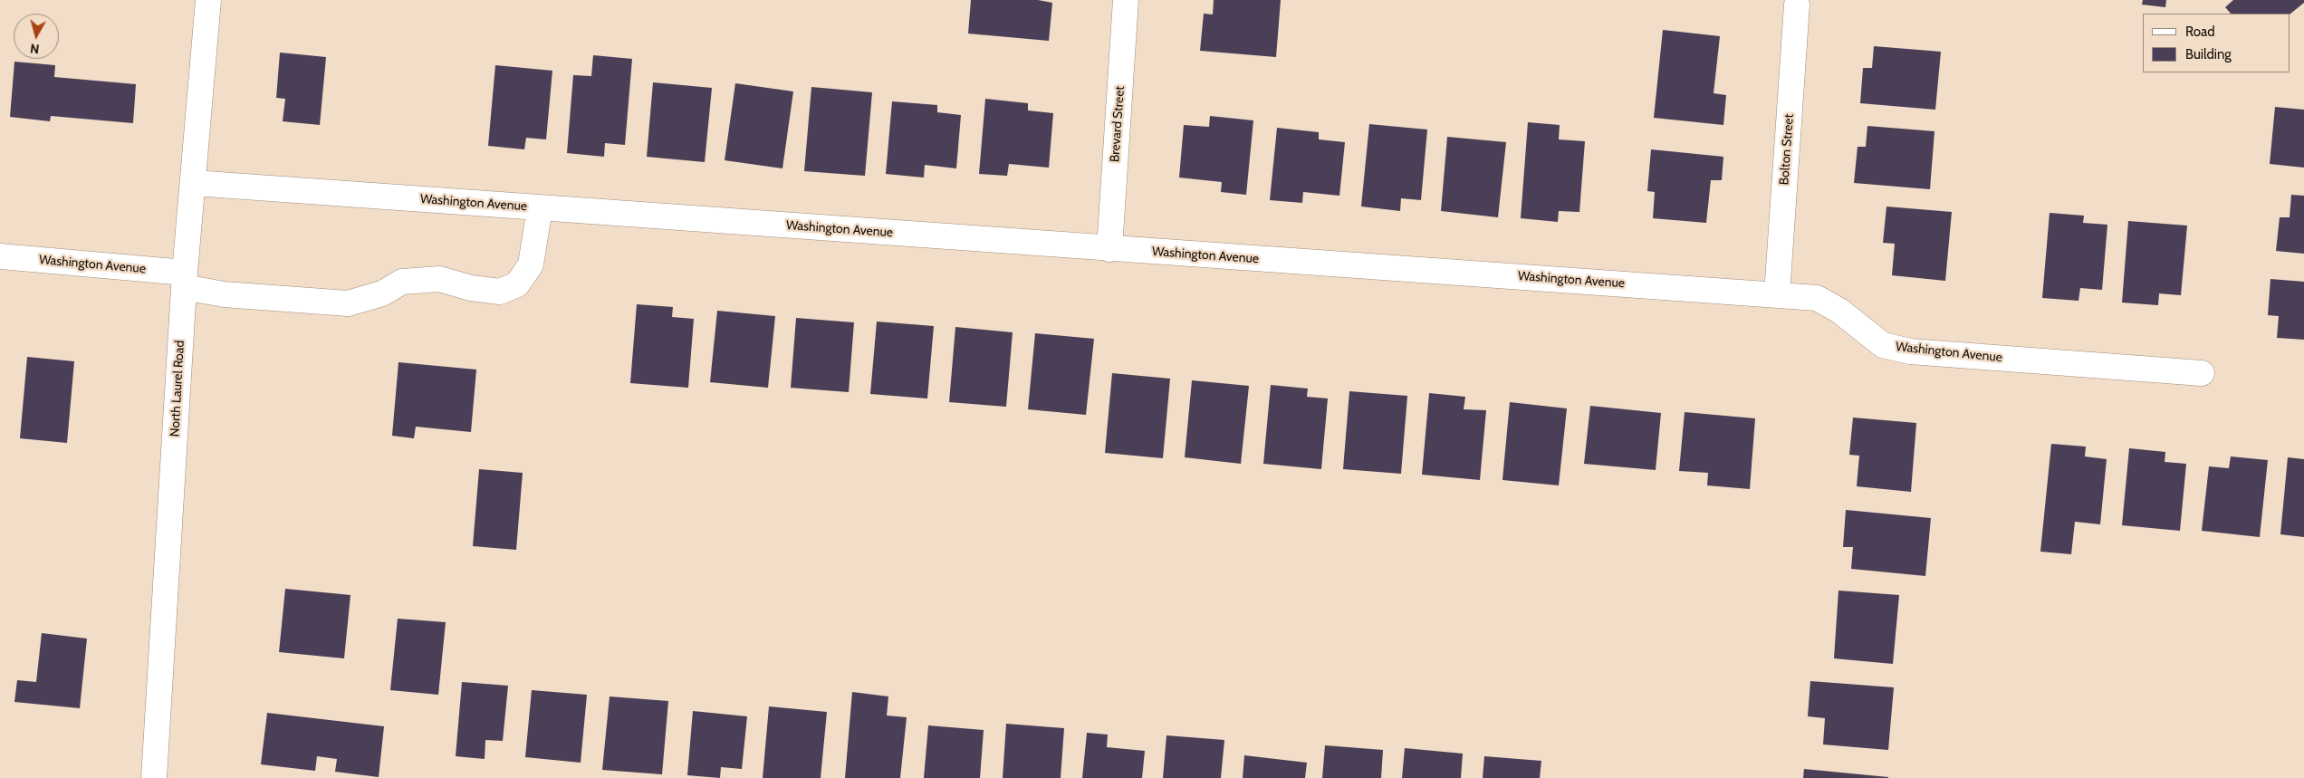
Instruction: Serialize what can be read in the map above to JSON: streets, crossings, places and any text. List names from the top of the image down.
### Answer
{
  "streets": {
    "street": [
      "Brevard Street",
      "Bolton Street",
      "Washington Avenue",
      "North Laurel Road"
    ]
  },
  "crossings": [
    ["Brevard Street", "Washington Avenue"],
    ["Bolton Street", "Washington Avenue"],
    ["Washington Avenue", "North Laurel Road"]
  ],
  "legend": ["Road", "Building"],
  "north": "bottom"
}
